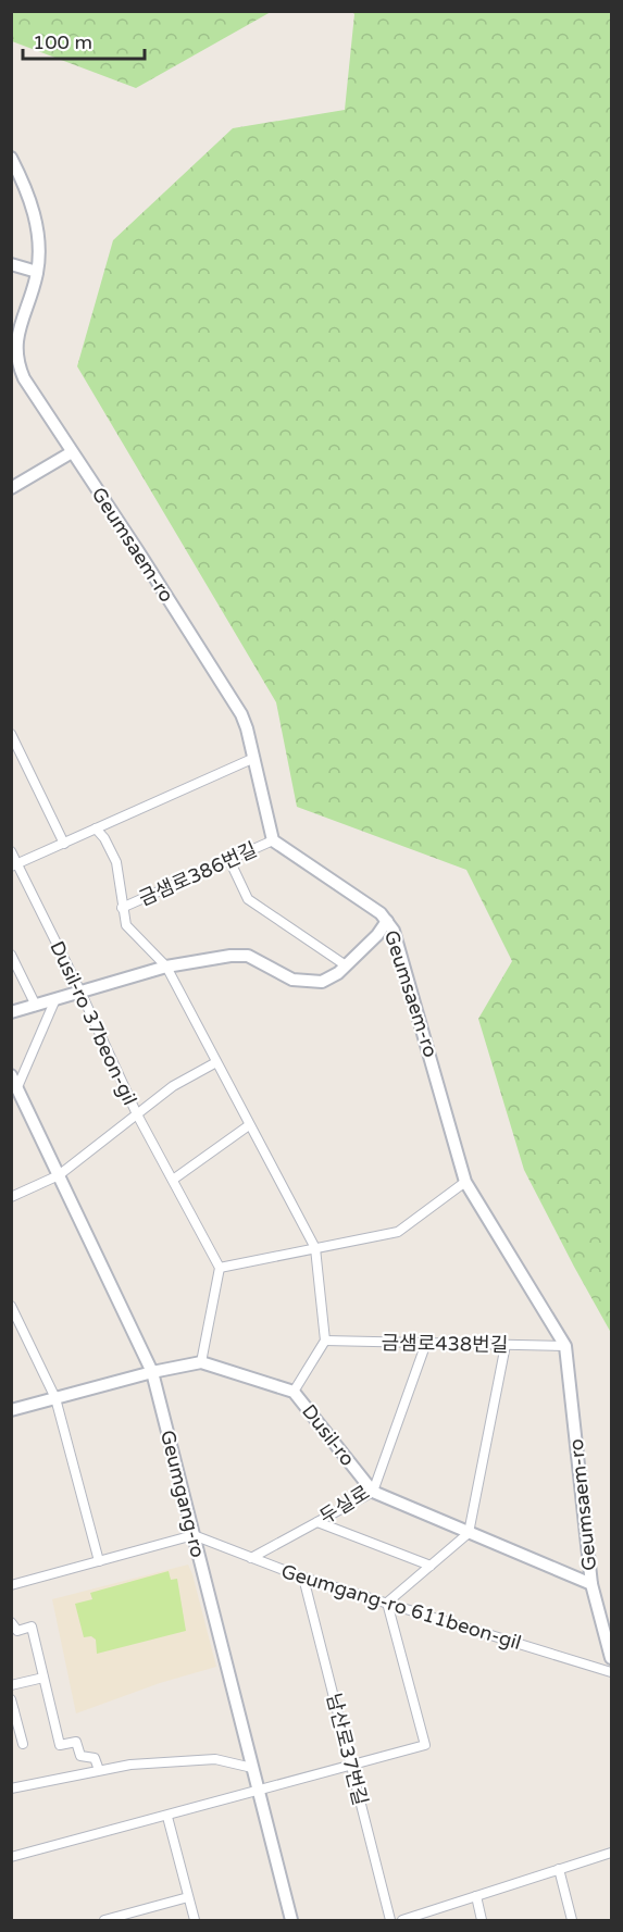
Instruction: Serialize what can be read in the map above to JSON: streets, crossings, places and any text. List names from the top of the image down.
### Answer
{
  "streets": {
    "main road": ["Geumsaem-ro", "Dusil-ro", "Geumgang-ro"],
    "street": [
      "금샘로386번길",
      "Dusil-ro 37beon-gil",
      "금샘로438번길",
      "두실로",
      "Geumgang-ro 611beon-gil",
      "남산로37번길"
    ]
  },
  "crossings": [
    ["Geumsaem-ro", "금샘로386번길"],
    ["Geumsaem-ro", "금샘로438번길"],
    ["Geumsaem-ro", "Dusil-ro"],
    ["금샘로438번길", "두실로"],
    ["Dusil-ro", "Geumgang-ro"],
    ["Dusil-ro", "두실로"],
    ["Geumgang-ro", "Geumgang-ro 611beon-gil"],
    ["두실로", "Geumgang-ro 611beon-gil"],
    ["Geumgang-ro 611beon-gil", "남산로37번길"]
  ],
  "scale_bar": "100 m"
}
